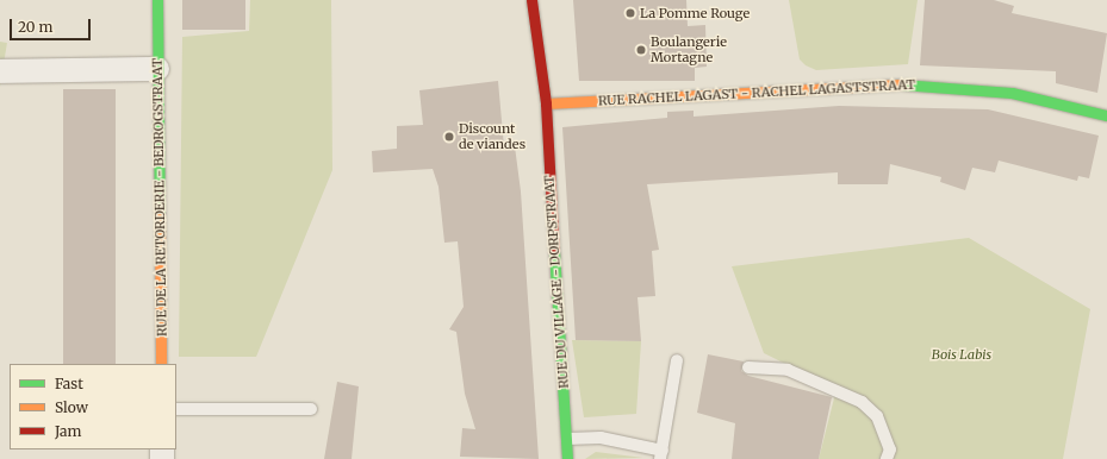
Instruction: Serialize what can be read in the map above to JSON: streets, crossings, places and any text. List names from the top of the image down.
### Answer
{
  "streets": {
    "street": ["RUE RACHEL LAGAST - RACHEL LAGASTSTRAAT", "RUE DE LA RETORDERIE - BEDROGSTRAAT", "RUE DU VILLAGE - DORPSTRAAT"]
  },
  "crossings": [
    ["RUE RACHEL LAGAST - RACHEL LAGASTSTRAAT", "RUE DU VILLAGE - DORPSTRAAT"]
  ],
  "parks": ["Bois Labis"],
  "places": ["La Pomme Rouge", "Boulangerie Mortagne", "Discount de viandes"],
  "legend": ["Fast", "Slow", "Jam"],
  "scale_bar": "20 m"
}
